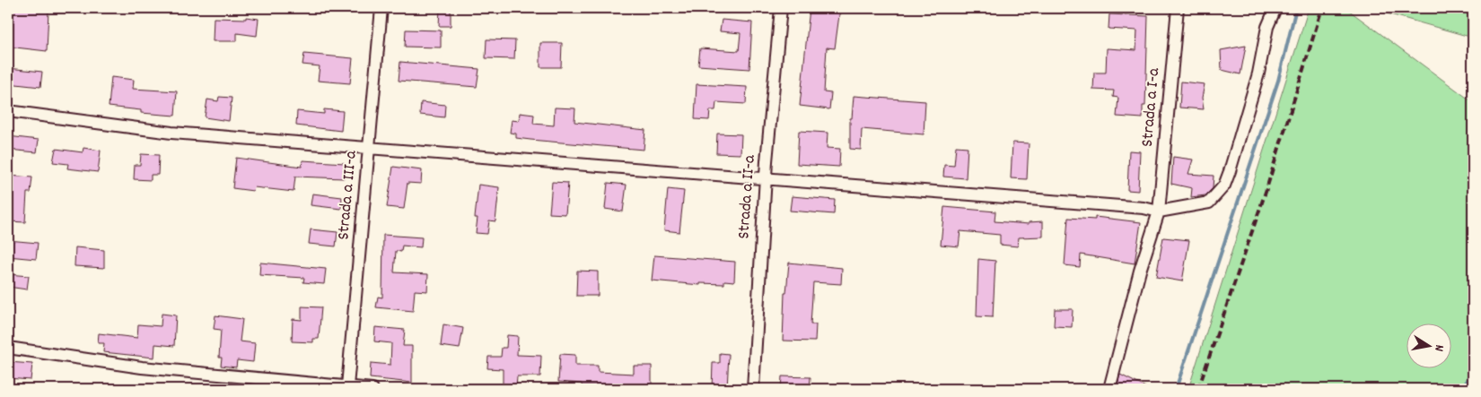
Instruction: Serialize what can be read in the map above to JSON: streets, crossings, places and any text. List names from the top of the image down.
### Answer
{
  "streets": {
    "street": ["Strada a I-a", "Strada a III-a", "Strada a II-a"]
  },
  "north": "right"
}
